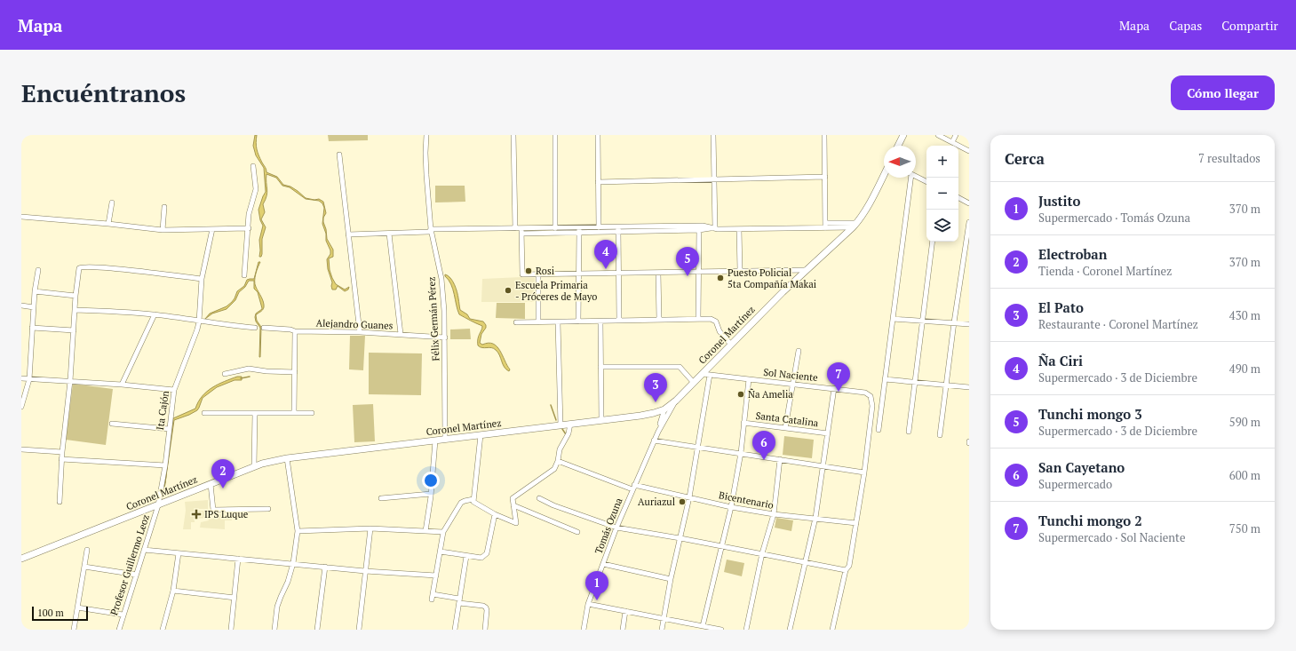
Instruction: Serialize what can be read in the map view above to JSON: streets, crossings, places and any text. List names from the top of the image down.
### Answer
{
  "streets": {
    "main road": ["Coronel Martínez"],
    "street": [
      "Félix Germán Pérez",
      "Alejandro Guanes",
      "Sol Naciente",
      "Ita Cajón",
      "Santa Catalina",
      "Bicentenario",
      "Tomás Ozuna",
      "Profesor Guillermo Leoz"
    ]
  },
  "crossings": [
    ["Félix Germán Pérez", "Alejandro Guanes"],
    ["Félix Germán Pérez", "Coronel Martínez"],
    ["Coronel Martínez", "Sol Naciente"],
    ["Coronel Martínez", "Ita Cajón"],
    ["Coronel Martínez", "Tomás Ozuna"],
    ["Coronel Martínez", "Profesor Guillermo Leoz"],
    ["Ita Cajón", "Profesor Guillermo Leoz"],
    ["Bicentenario", "Tomás Ozuna"]
  ],
  "places": {
    "other": [
      "Rosi",
      "Puesto Policial 5ta Compañía Makai",
      "Escuela Primaria - Próceres de Mayo",
      "Ña Amelia",
      "Auriazul"
    ],
    "health": ["IPS Luque"]
  },
  "scale_bar": "100 m",
  "north": "left",
  "page": {
    "header": "Mapa",
    "nav": ["Mapa", "Capas", "Compartir"],
    "buttons": "Cómo llegar",
    "title": "Encuéntranos",
    "heading": ["Cerca", "7 resultados"],
    "map_buttons": ["+", "−"],
    "list": [
      {
        "mark": "1",
        "name": "Justito",
        "note": "Supermercado · Tomás Ozuna",
        "value": "370 m"
      },
      {
        "mark": "2",
        "name": "Electroban",
        "note": "Tienda · Coronel Martínez",
        "value": "370 m"
      },
      {
        "mark": "3",
        "name": "El Pato",
        "note": "Restaurante · Coronel Martínez",
        "value": "430 m"
      },
      {
        "mark": "4",
        "name": "Ña Ciri",
        "note": "Supermercado · 3 de Diciembre",
        "value": "490 m"
      },
      {
        "mark": "5",
        "name": "Tunchi mongo 3",
        "note": "Supermercado · 3 de Diciembre",
        "value": "590 m"
      },
      {
        "mark": "6",
        "name": "San Cayetano",
        "note": "Supermercado",
        "value": "600 m"
      },
      {
        "mark": "7",
        "name": "Tunchi mongo 2",
        "note": "Supermercado · Sol Naciente",
        "value": "750 m"
      }
    ],
    "pins": [
      "4",
      "5",
      "7",
      "3",
      "6",
      "2",
      "1"
    ],
    "scale": "100 m"
  }
}
